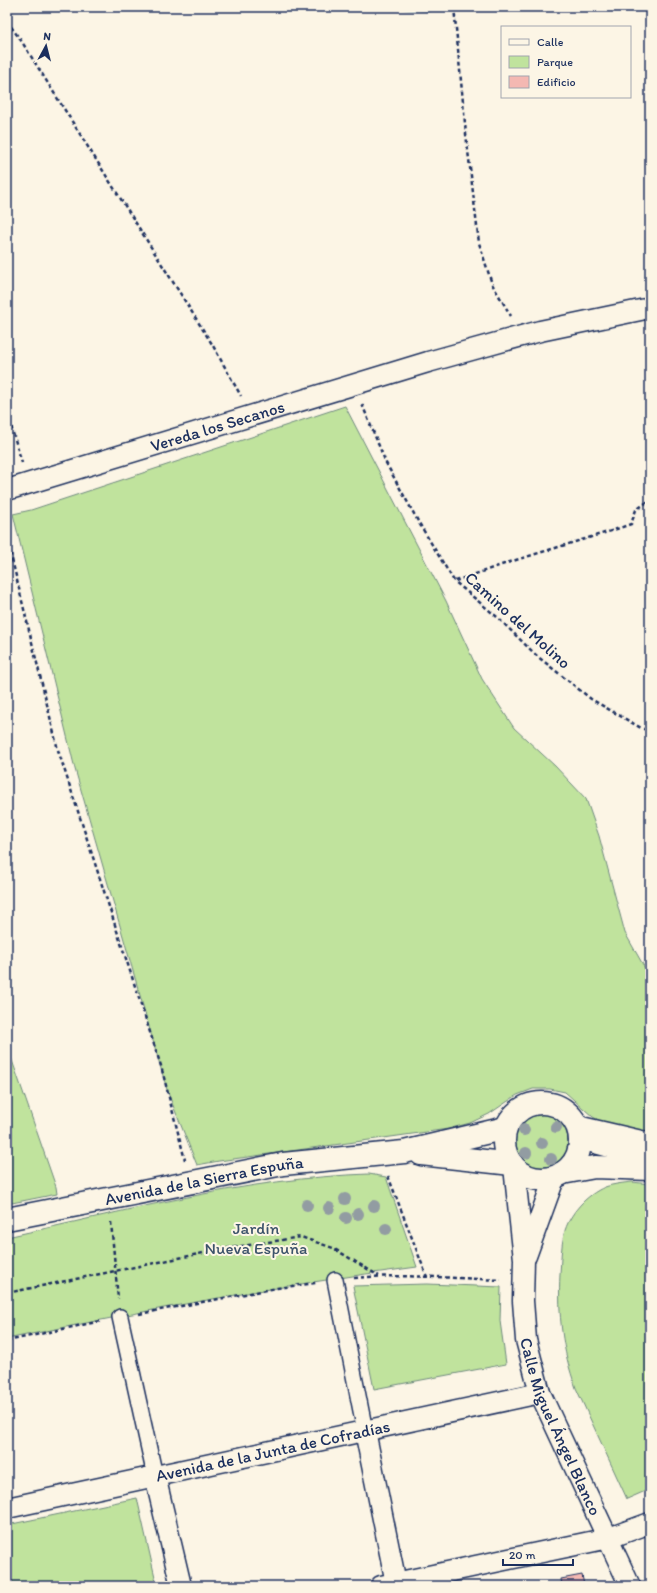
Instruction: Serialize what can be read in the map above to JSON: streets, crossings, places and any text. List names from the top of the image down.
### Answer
{
  "streets": {
    "main road": ["Avenida de la Sierra Espuña"],
    "street": ["Vereda los Secanos", "Calle Miguel Ángel Blanco", "Avenida de la Junta de Cofradías"],
    "path": ["Camino del Molino"]
  },
  "crossings": [
    ["Vereda los Secanos", "Camino del Molino"],
    ["Avenida de la Sierra Espuña", "Calle Miguel Ángel Blanco"],
    ["Calle Miguel Ángel Blanco", "Avenida de la Junta de Cofradías"]
  ],
  "parks": ["Jardín Nueva Espuña"],
  "legend": ["Calle", "Parque", "Edificio"],
  "scale_bar": "20 m",
  "north": "top"
}
